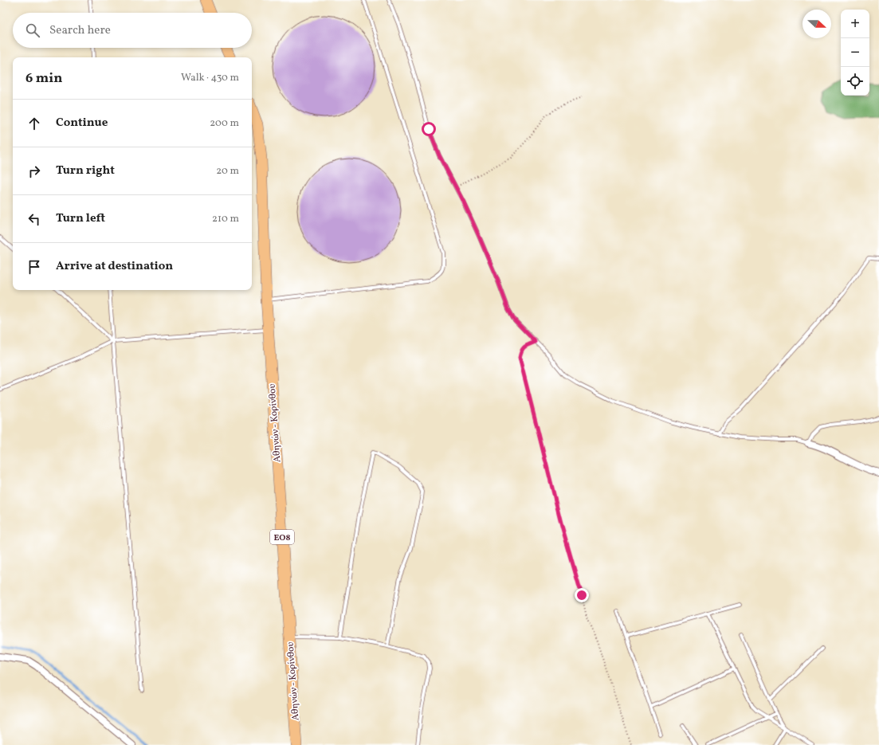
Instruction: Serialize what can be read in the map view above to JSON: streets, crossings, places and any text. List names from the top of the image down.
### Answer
{
  "streets": {
    "main road": ["Αθηνών - Κορίνθου", "ΕΟ8"]
  },
  "north": "right",
  "page": {
    "map_buttons": ["+", "−"],
    "search": "Search here",
    "heading": ["6 min", "Walk · 430 m"],
    "list": [
      ["Continue", "200 m"],
      ["Turn right", "20 m"],
      ["Turn left", "210 m"],
      "Arrive at destination"
    ]
  }
}
